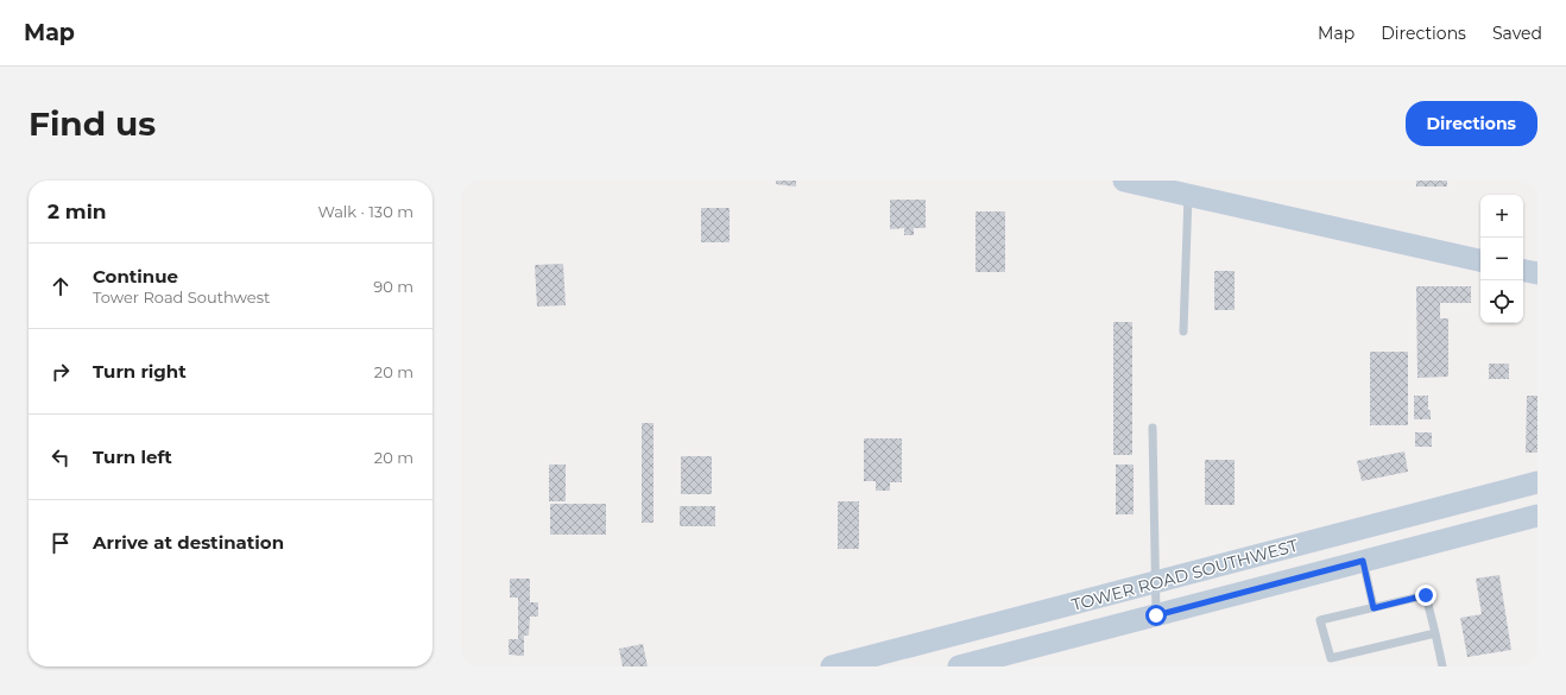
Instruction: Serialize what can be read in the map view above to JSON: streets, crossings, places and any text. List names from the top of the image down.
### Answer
{
  "streets": {
    "main road": ["TOWER ROAD SOUTHWEST"]
  },
  "page": {
    "header": "Map",
    "nav": ["Map", "Directions", "Saved"],
    "buttons": "Directions",
    "title": "Find us",
    "heading": ["2 min", "Walk · 130 m"],
    "map_buttons": ["+", "−"],
    "list": [
      ["Continue", "Tower Road Southwest", "90 m"],
      ["Turn right", "20 m"],
      ["Turn left", "20 m"],
      "Arrive at destination"
    ]
  }
}
